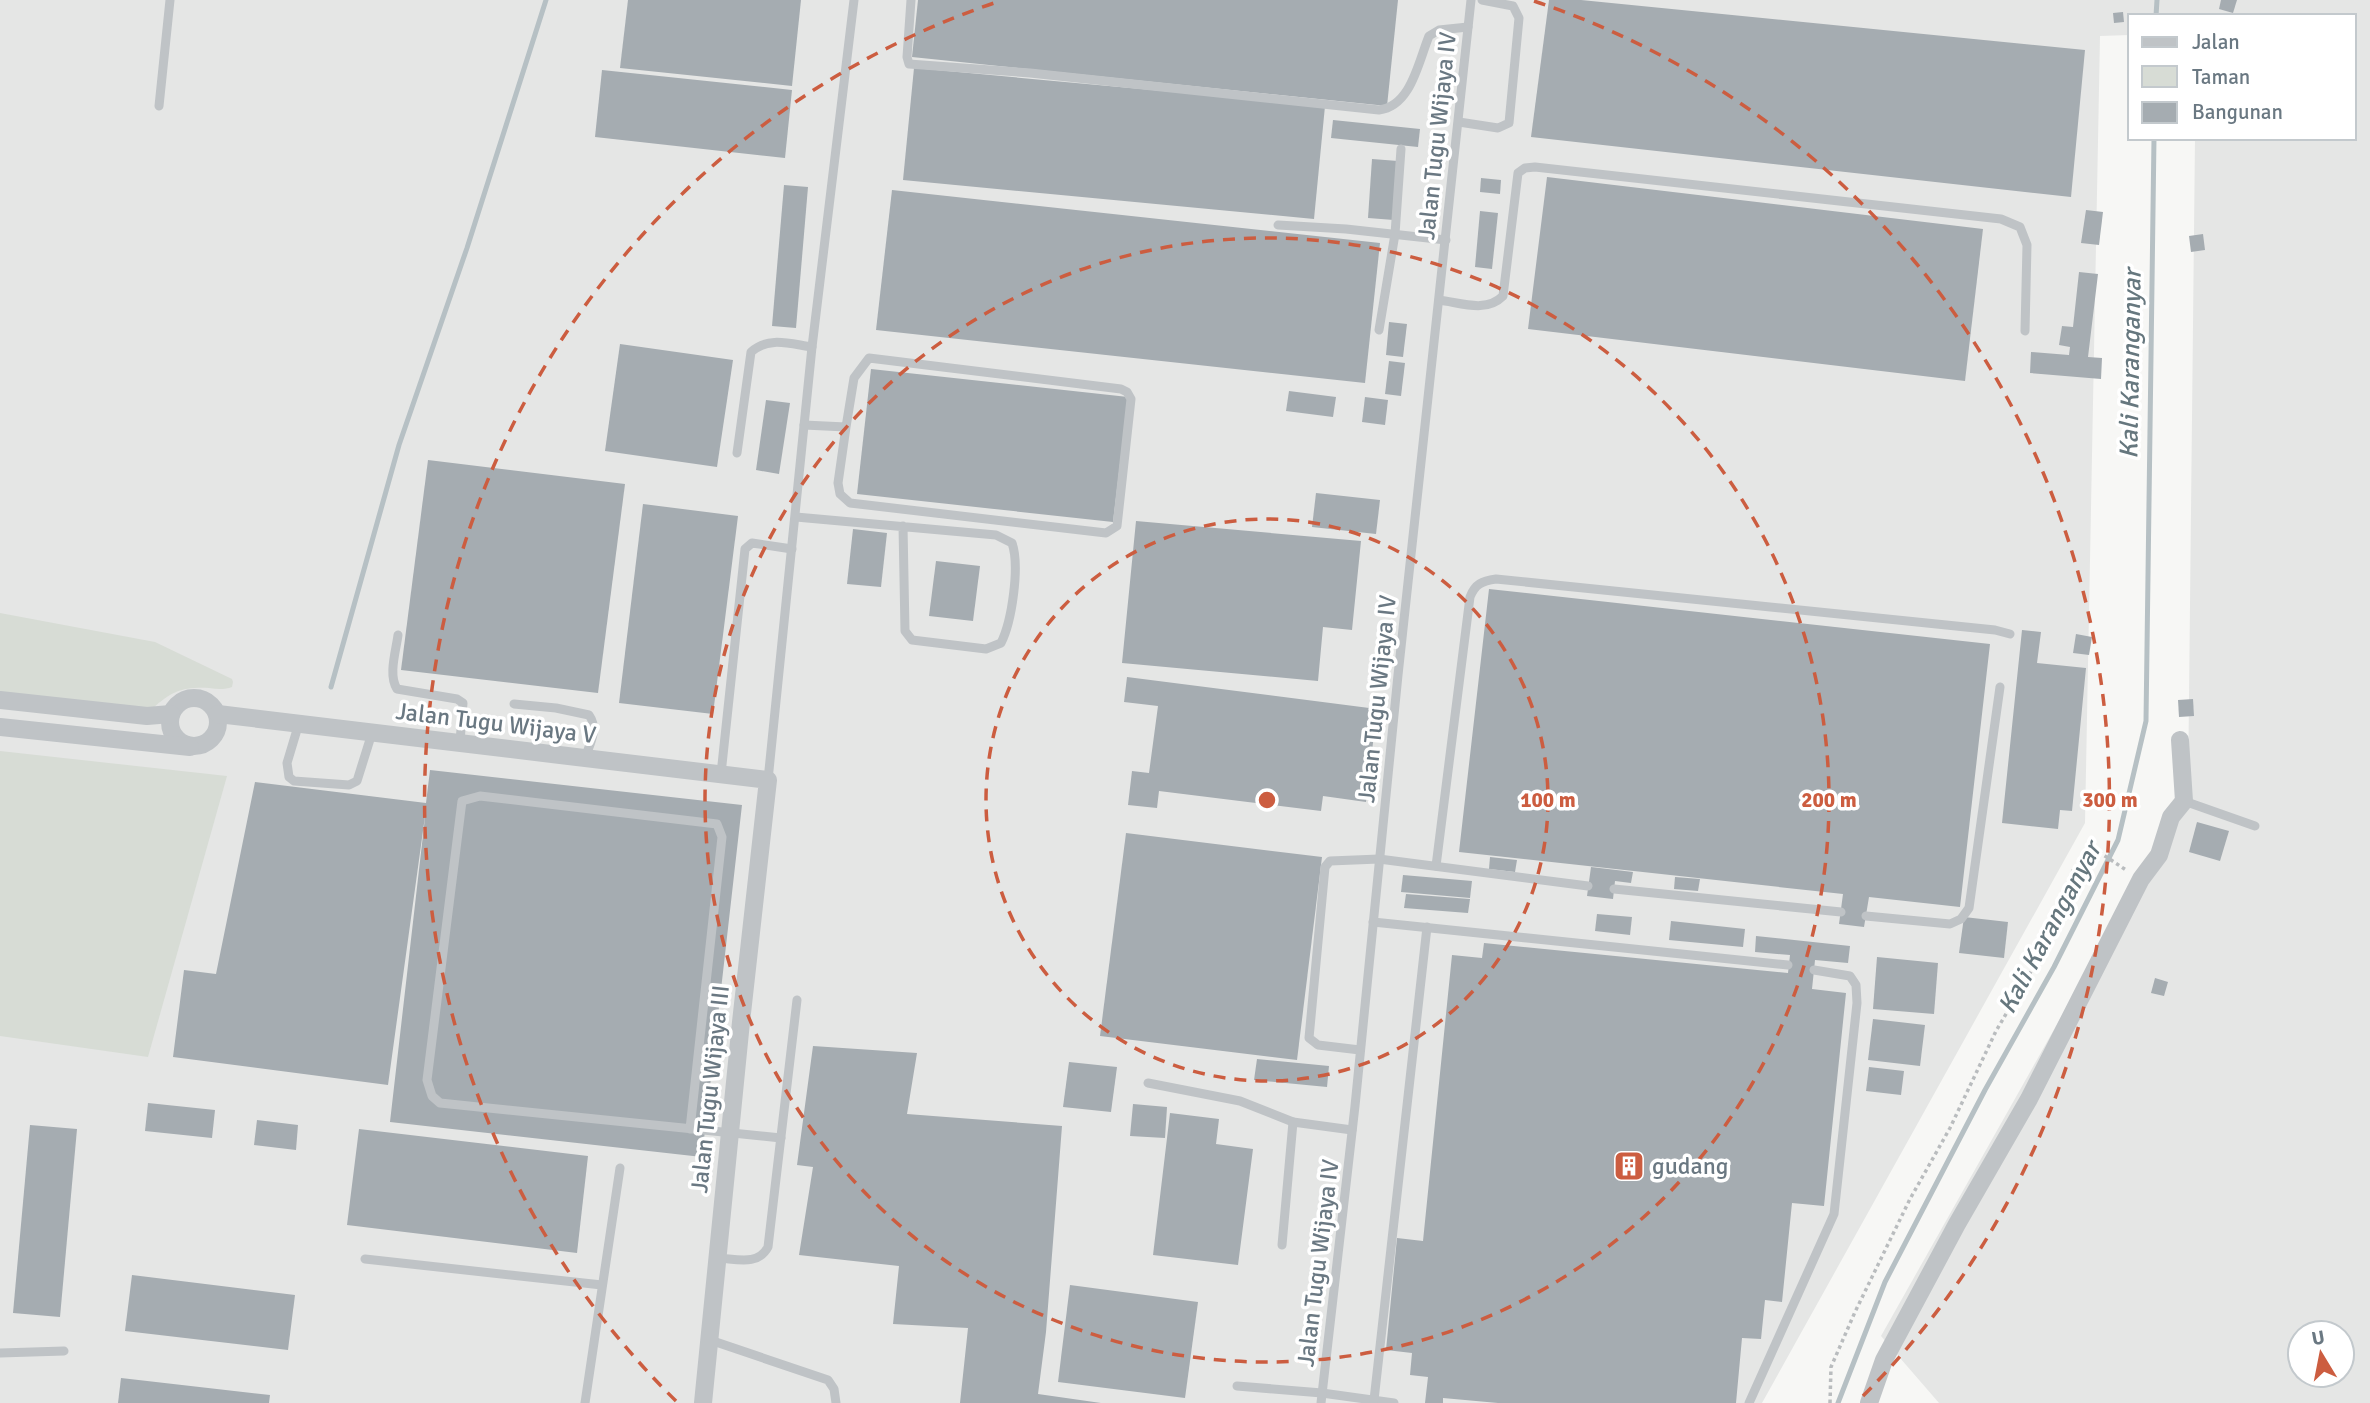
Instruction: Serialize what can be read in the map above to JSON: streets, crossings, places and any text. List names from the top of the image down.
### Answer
{
  "streets": {
    "street": ["Jalan Tugu Wijaya V", "Jalan Tugu Wijaya III"],
    "lane": ["Jalan Tugu Wijaya IV"]
  },
  "crossings": [
    ["Jalan Tugu Wijaya V", "Jalan Tugu Wijaya III"]
  ],
  "water": ["Kali Karanganyar"],
  "places": {
    "building": ["gudang"]
  },
  "legend": ["Jalan", "Taman", "Bangunan"],
  "north": "top",
  "rings": ["100 m", "200 m", "300 m"]
}
